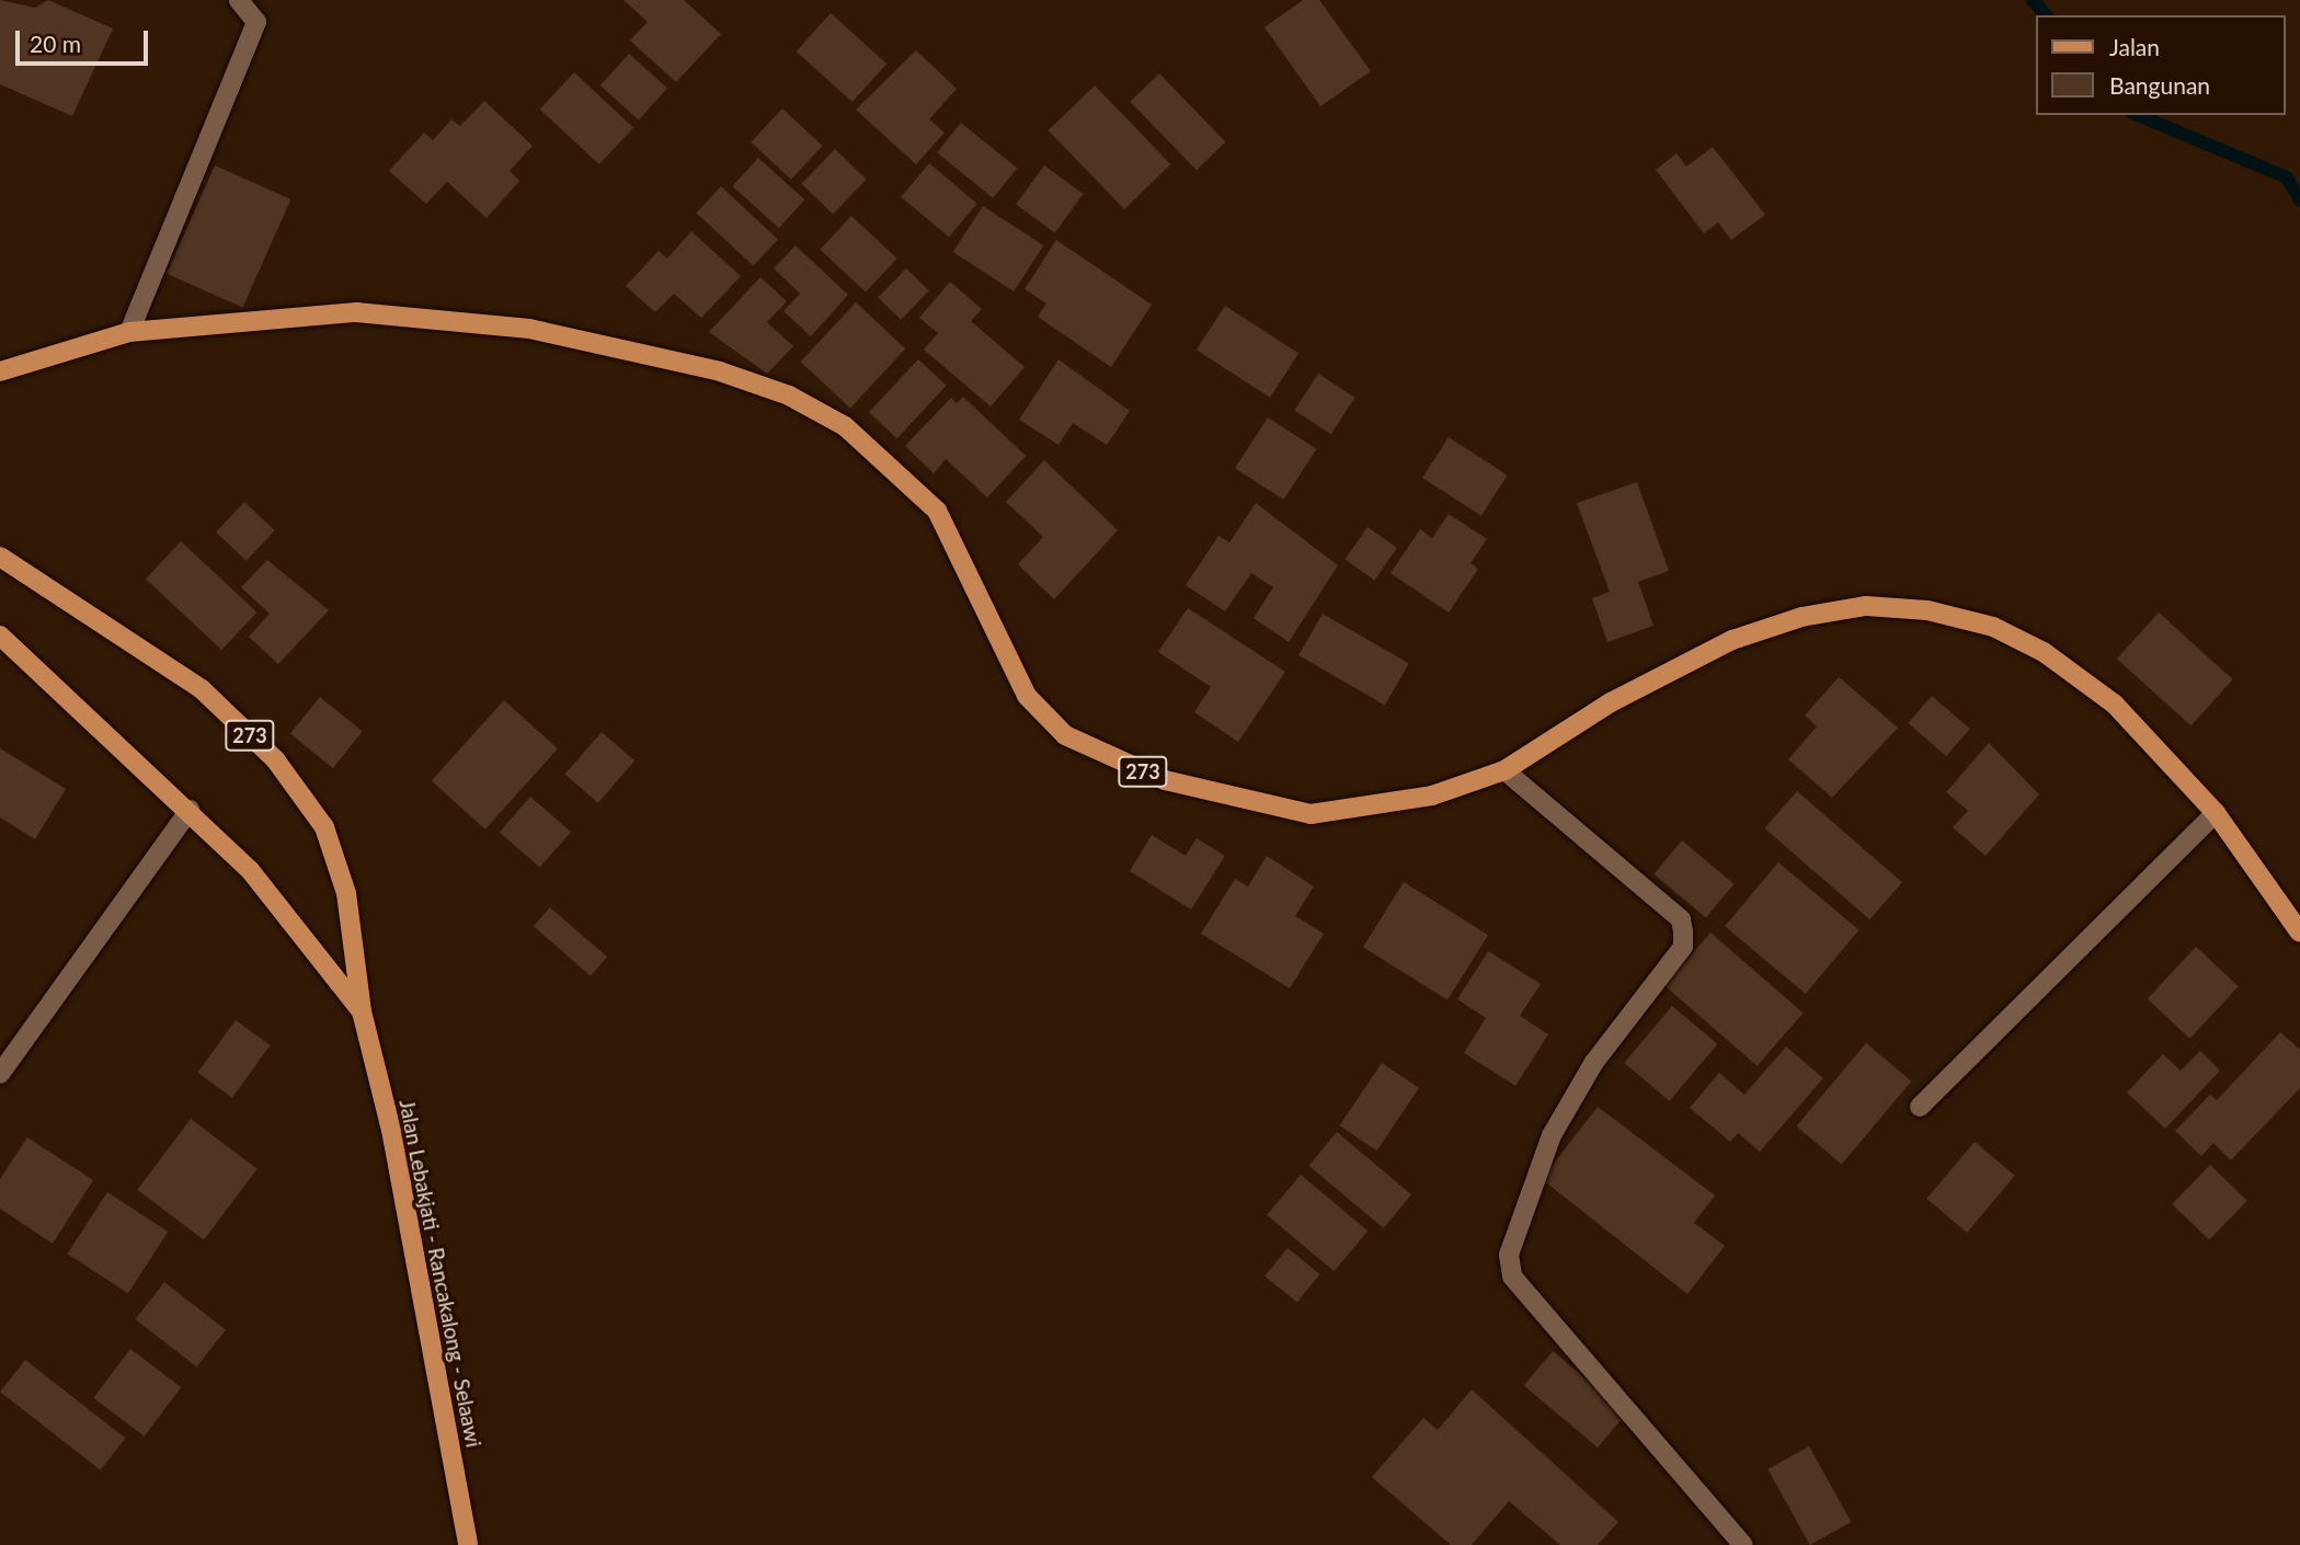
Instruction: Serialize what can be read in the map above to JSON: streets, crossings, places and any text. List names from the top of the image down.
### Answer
{
  "streets": {
    "main road": ["273", "Jalan Lebakjati - Rancakalong - Selaawi"]
  },
  "legend": ["Jalan", "Bangunan"],
  "scale_bar": "20 m"
}
